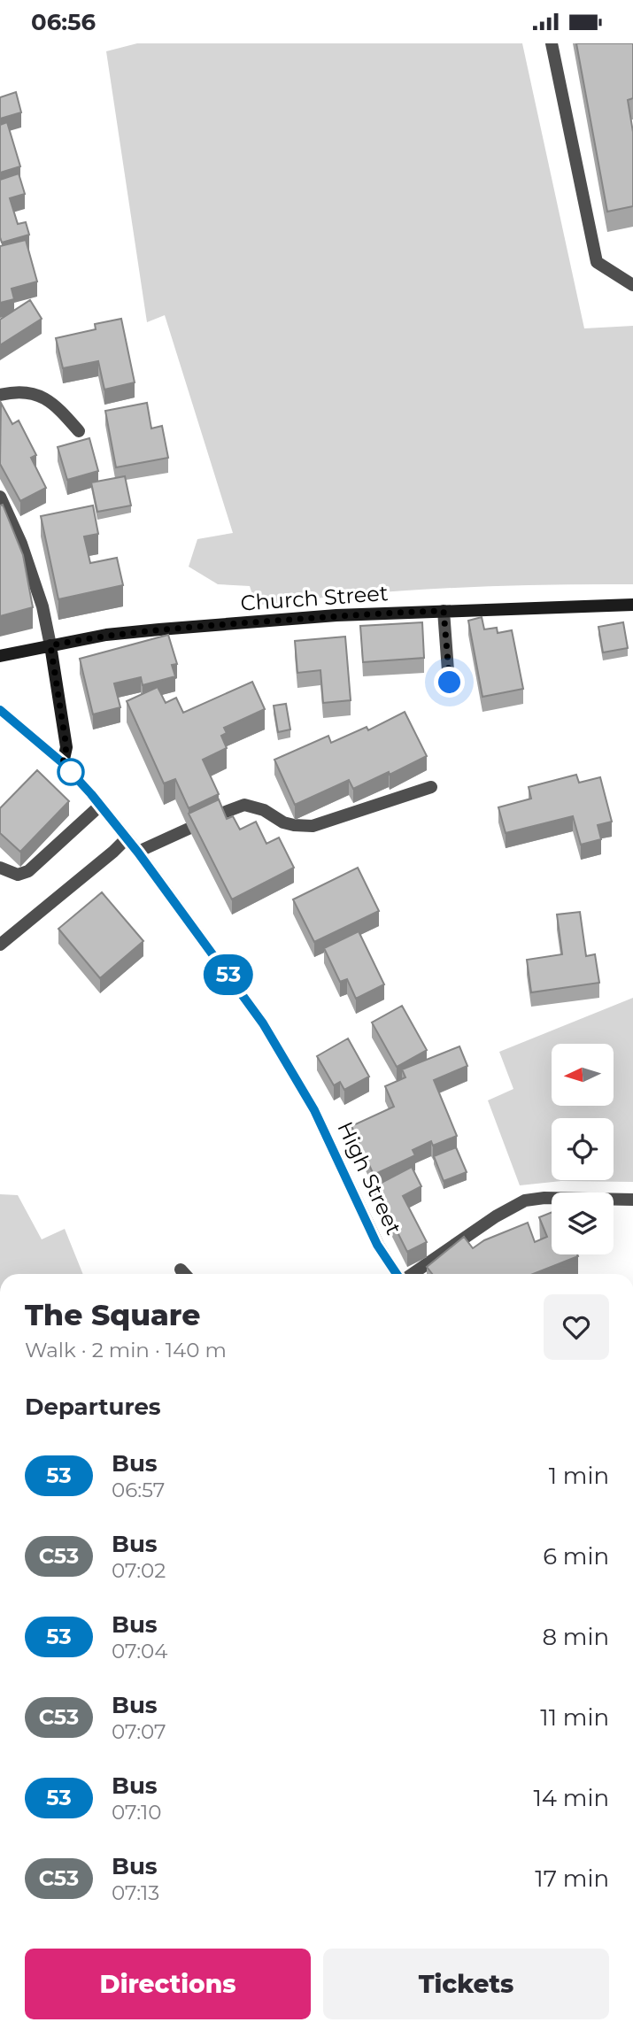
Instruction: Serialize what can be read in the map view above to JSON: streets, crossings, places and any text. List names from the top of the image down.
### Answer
{
  "streets": {
    "street": ["Church Street", "High Street"]
  },
  "lines": ["bus line 53"],
  "north": "left",
  "page": {
    "status": "06:56",
    "on_map": "53",
    "heading": [
      ["The Square", "Walk · 2 min · 140 m"],
      "Departures"
    ],
    "list": [
      {
        "mark": "53",
        "name": "Bus",
        "note": "06:57",
        "value": "1 min"
      },
      {
        "mark": "C53",
        "name": "Bus",
        "note": "07:02",
        "value": "6 min"
      },
      {
        "mark": "53",
        "name": "Bus",
        "note": "07:04",
        "value": "8 min"
      },
      {
        "mark": "C53",
        "name": "Bus",
        "note": "07:07",
        "value": "11 min"
      },
      {
        "mark": "53",
        "name": "Bus",
        "note": "07:10",
        "value": "14 min"
      },
      {
        "mark": "C53",
        "name": "Bus",
        "note": "07:13",
        "value": "17 min"
      }
    ],
    "buttons": ["Directions", "Tickets"]
  }
}
